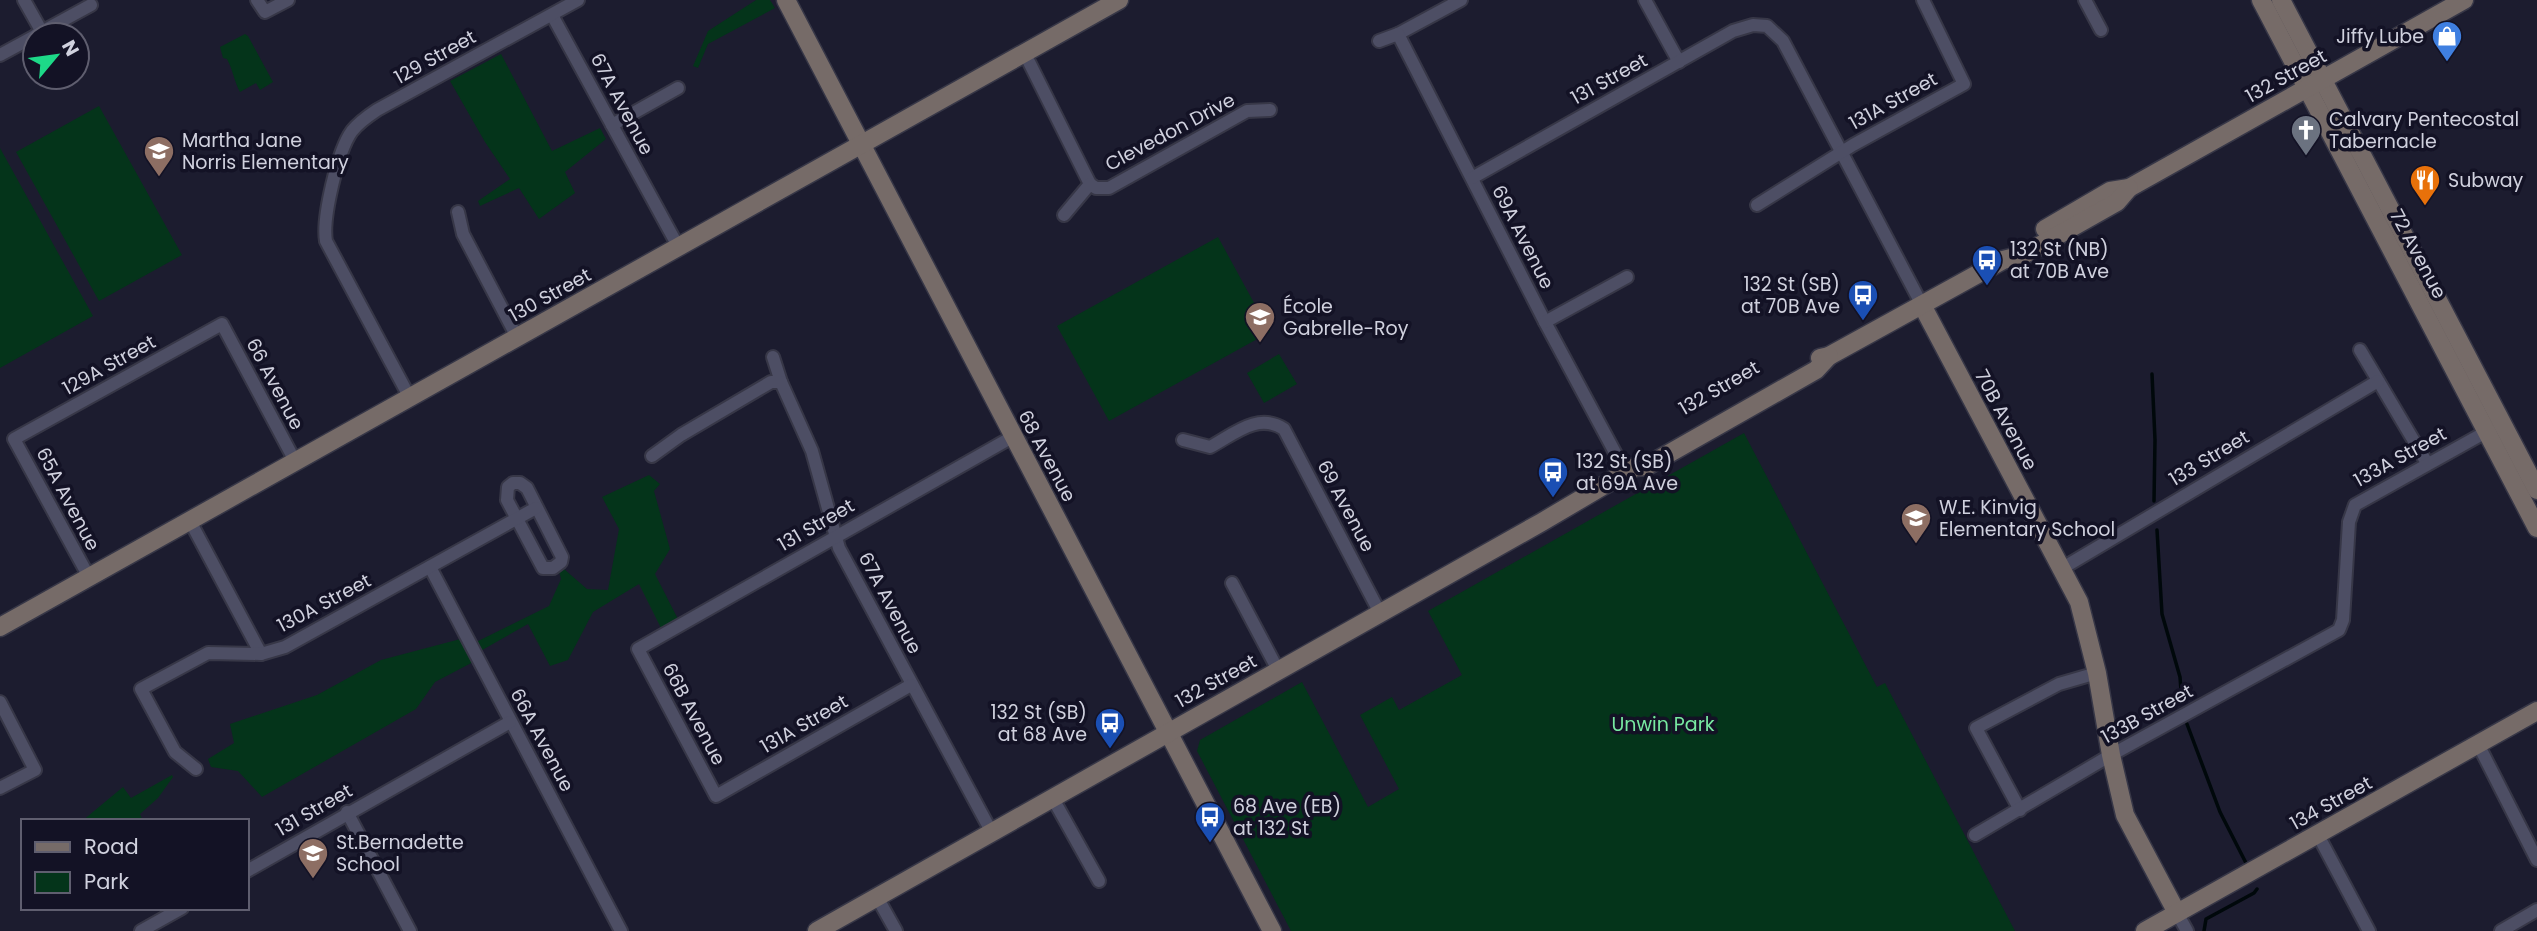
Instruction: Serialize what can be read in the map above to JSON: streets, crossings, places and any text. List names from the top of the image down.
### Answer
{
  "streets": {
    "street": [
      "129 Street",
      "132 Street",
      "131 Street",
      "131A Street",
      "67A Avenue",
      "Clevedon Drive",
      "69A Avenue",
      "72 Avenue",
      "130 Street",
      "129A Street",
      "66 Avenue",
      "70B Avenue",
      "68 Avenue",
      "133A Street",
      "133 Street",
      "65A Avenue",
      "69 Avenue",
      "130A Street",
      "66B Avenue",
      "133B Street",
      "66A Avenue",
      "134 Street"
    ]
  },
  "crossings": [
    ["129 Street", "67A Avenue"],
    ["129 Street", "130 Street"],
    ["132 Street", "67A Avenue"],
    ["132 Street", "69A Avenue"],
    ["132 Street", "72 Avenue"],
    ["132 Street", "70B Avenue"],
    ["132 Street", "68 Avenue"],
    ["132 Street", "69 Avenue"],
    ["131 Street", "67A Avenue"],
    ["131 Street", "69A Avenue"],
    ["131 Street", "70B Avenue"],
    ["131 Street", "68 Avenue"],
    ["131 Street", "66B Avenue"],
    ["131 Street", "66A Avenue"],
    ["131A Street", "67A Avenue"],
    ["131A Street", "70B Avenue"],
    ["131A Street", "66B Avenue"],
    ["67A Avenue", "130 Street"],
    ["Clevedon Drive", "130 Street"],
    ["72 Avenue", "133A Street"],
    ["130 Street", "66 Avenue"],
    ["130 Street", "68 Avenue"],
    ["130 Street", "65A Avenue"],
    ["129A Street", "66 Avenue"],
    ["129A Street", "65A Avenue"],
    ["70B Avenue", "133 Street"],
    ["70B Avenue", "133B Street"],
    ["70B Avenue", "134 Street"],
    ["133A Street", "133B Street"],
    ["130A Street", "66A Avenue"]
  ],
  "parks": ["Unwin Park"],
  "places": {
    "shop": ["Jiffy Lube"],
    "church": ["Calvary Pentecostal Tabernacle"],
    "school or university": [
      "Martha Jane Norris Elementary",
      "École Gabrelle-Roy",
      "W.E. Kinvig Elementary School",
      "St.Bernadette School"
    ],
    "restaurant": ["Subway"],
    "bus stop": [
      "132 St (NB) at 70B Ave",
      "132 St (SB) at 70B Ave",
      "132 St (SB) at 69A Ave",
      "132 St (SB) at 68 Ave",
      "68 Ave (EB) at 132 St"
    ]
  },
  "legend": ["Road", "Park"],
  "north": "top right"
}
